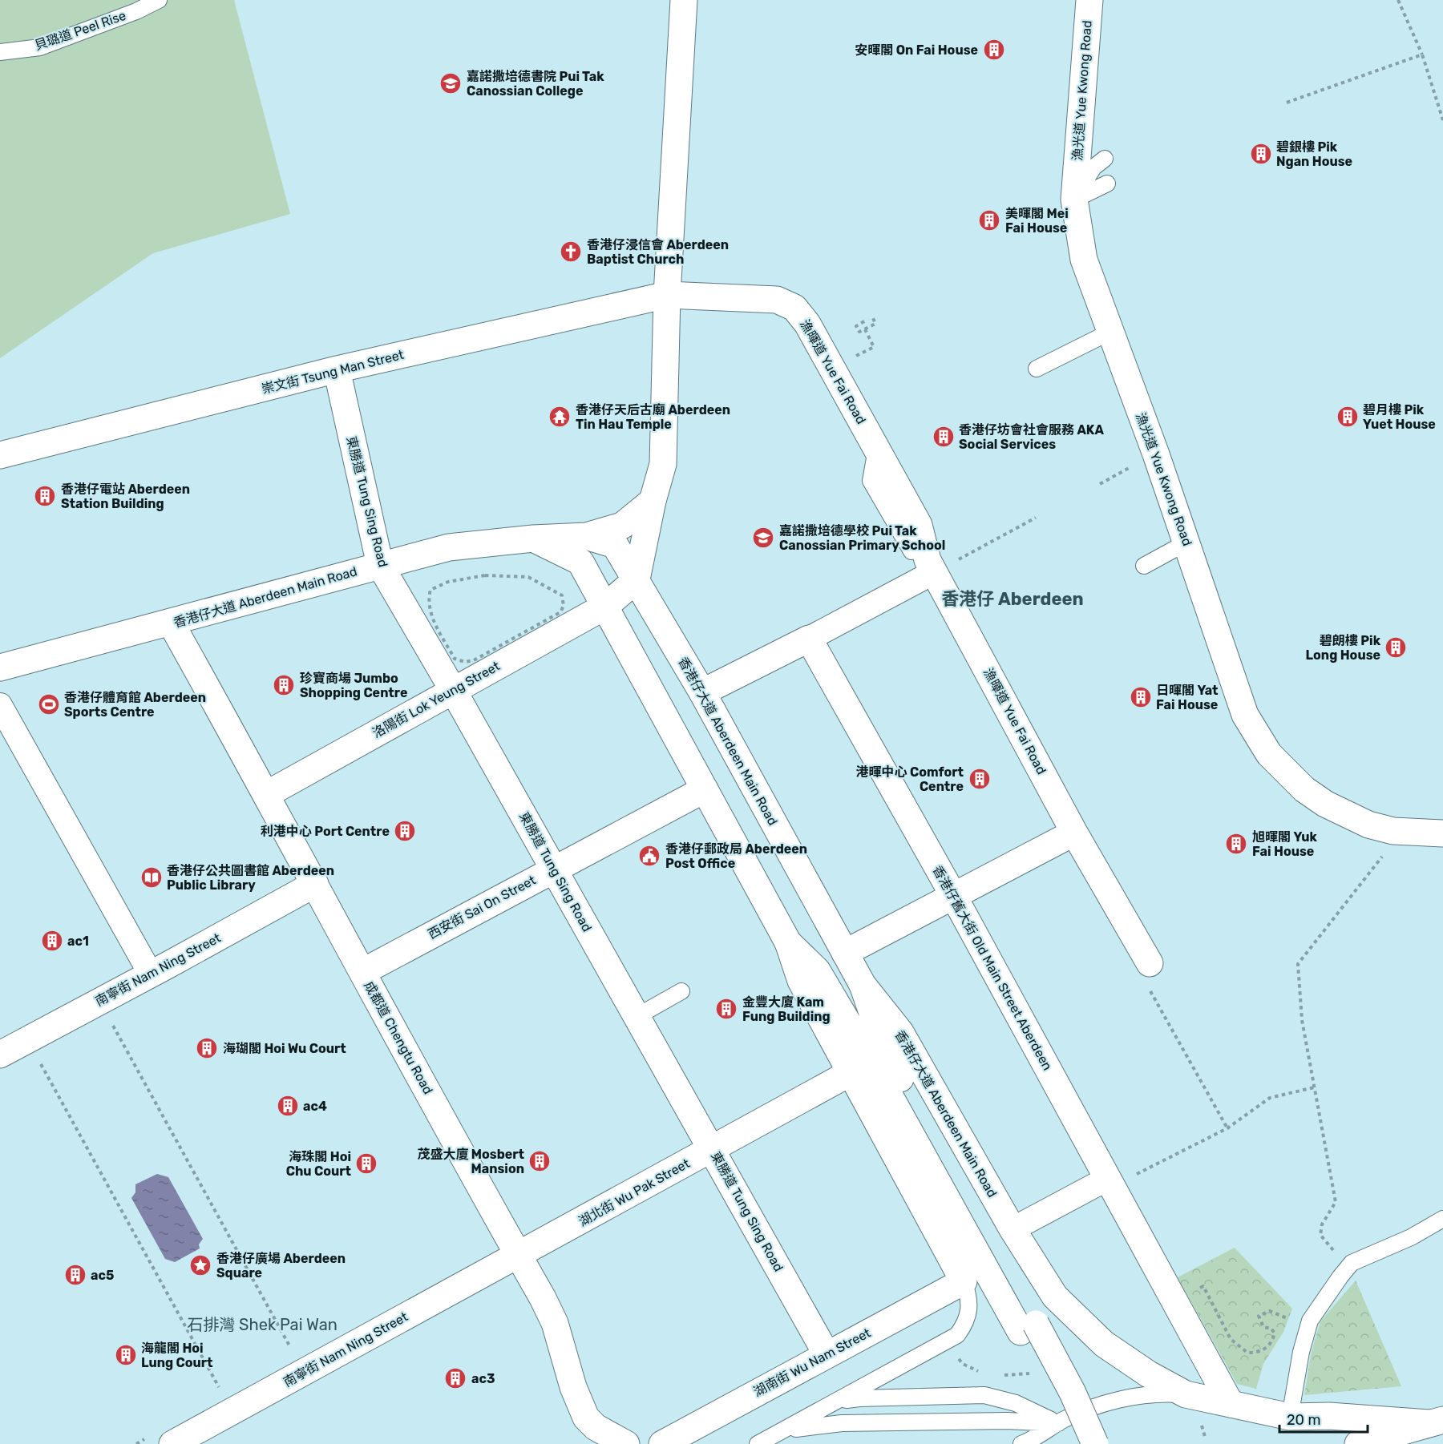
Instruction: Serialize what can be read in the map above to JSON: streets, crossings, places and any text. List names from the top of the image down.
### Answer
{
  "streets": {
    "street": [
      "漁光道 Yue Kwong Road",
      "崇文街 Tsung Man Street",
      "漁暉道 Yue Fai Road",
      "東勝道 Tung Sing Road",
      "香港仔大道 Aberdeen Main Road",
      "洛陽街 Lok Yeung Street",
      "西安街 Sai On Street",
      "香港仔舊大街 Old Main Street Aberdeen",
      "南寧街 Nam Ning Street",
      "成都道 Chengtu Road",
      "湖北街 Wu Pak Street",
      "湖南街 Wu Nam Street"
    ],
    "lane": ["貝璐道 Peel Rise"]
  },
  "crossings": [
    ["崇文街 Tsung Man Street", "漁暉道 Yue Fai Road"],
    ["崇文街 Tsung Man Street", "東勝道 Tung Sing Road"],
    ["東勝道 Tung Sing Road", "香港仔大道 Aberdeen Main Road"],
    ["東勝道 Tung Sing Road", "洛陽街 Lok Yeung Street"],
    ["東勝道 Tung Sing Road", "西安街 Sai On Street"],
    ["東勝道 Tung Sing Road", "湖北街 Wu Pak Street"],
    ["東勝道 Tung Sing Road", "湖南街 Wu Nam Street"],
    ["香港仔大道 Aberdeen Main Road", "洛陽街 Lok Yeung Street"],
    ["香港仔大道 Aberdeen Main Road", "香港仔舊大街 Old Main Street Aberdeen"],
    ["香港仔大道 Aberdeen Main Road", "成都道 Chengtu Road"],
    ["洛陽街 Lok Yeung Street", "成都道 Chengtu Road"],
    ["西安街 Sai On Street", "成都道 Chengtu Road"],
    ["南寧街 Nam Ning Street", "成都道 Chengtu Road"],
    ["南寧街 Nam Ning Street", "湖北街 Wu Pak Street"],
    ["成都道 Chengtu Road", "湖北街 Wu Pak Street"]
  ],
  "districts": ["香港仔 Aberdeen", "石排灣 Shek Pai Wan"],
  "places": {
    "building": [
      "安暉閣 On Fai House",
      "碧銀樓 Pik Ngan House",
      "美暉閣 Mei Fai House",
      "碧月樓 Pik Yuet House",
      "香港仔坊會社會服務 AKA Social Services",
      "香港仔電站 Aberdeen Station Building",
      "碧朗樓 Pik Long House",
      "珍寶商場 Jumbo Shopping Centre",
      "日暉閣 Yat Fai House",
      "港暉中心 Comfort Centre",
      "利港中心 Port Centre",
      "旭暉閣 Yuk Fai House",
      "ac1",
      "金豐大廈 Kam Fung Building",
      "海瑚閣 Hoi Wu Court",
      "ac4",
      "茂盛大廈 Mosbert Mansion",
      "海珠閣 Hoi Chu Court",
      "ac5",
      "海龍閣 Hoi Lung Court",
      "ac3"
    ],
    "school or university": ["嘉諾撒培德書院 Pui Tak Canossian College", "嘉諾撒培德學校 Pui Tak Canossian Primary School"],
    "church": ["香港仔浸信會 Aberdeen Baptist Church"],
    "temple": ["香港仔天后古廟 Aberdeen Tin Hau Temple"],
    "sports": ["香港仔體育館 Aberdeen Sports Centre"],
    "public building": ["香港仔郵政局 Aberdeen Post Office"],
    "library": ["香港仔公共圖書館 Aberdeen Public Library"],
    "place": ["香港仔廣場 Aberdeen Square"]
  },
  "scale_bar": "20 m"
}
